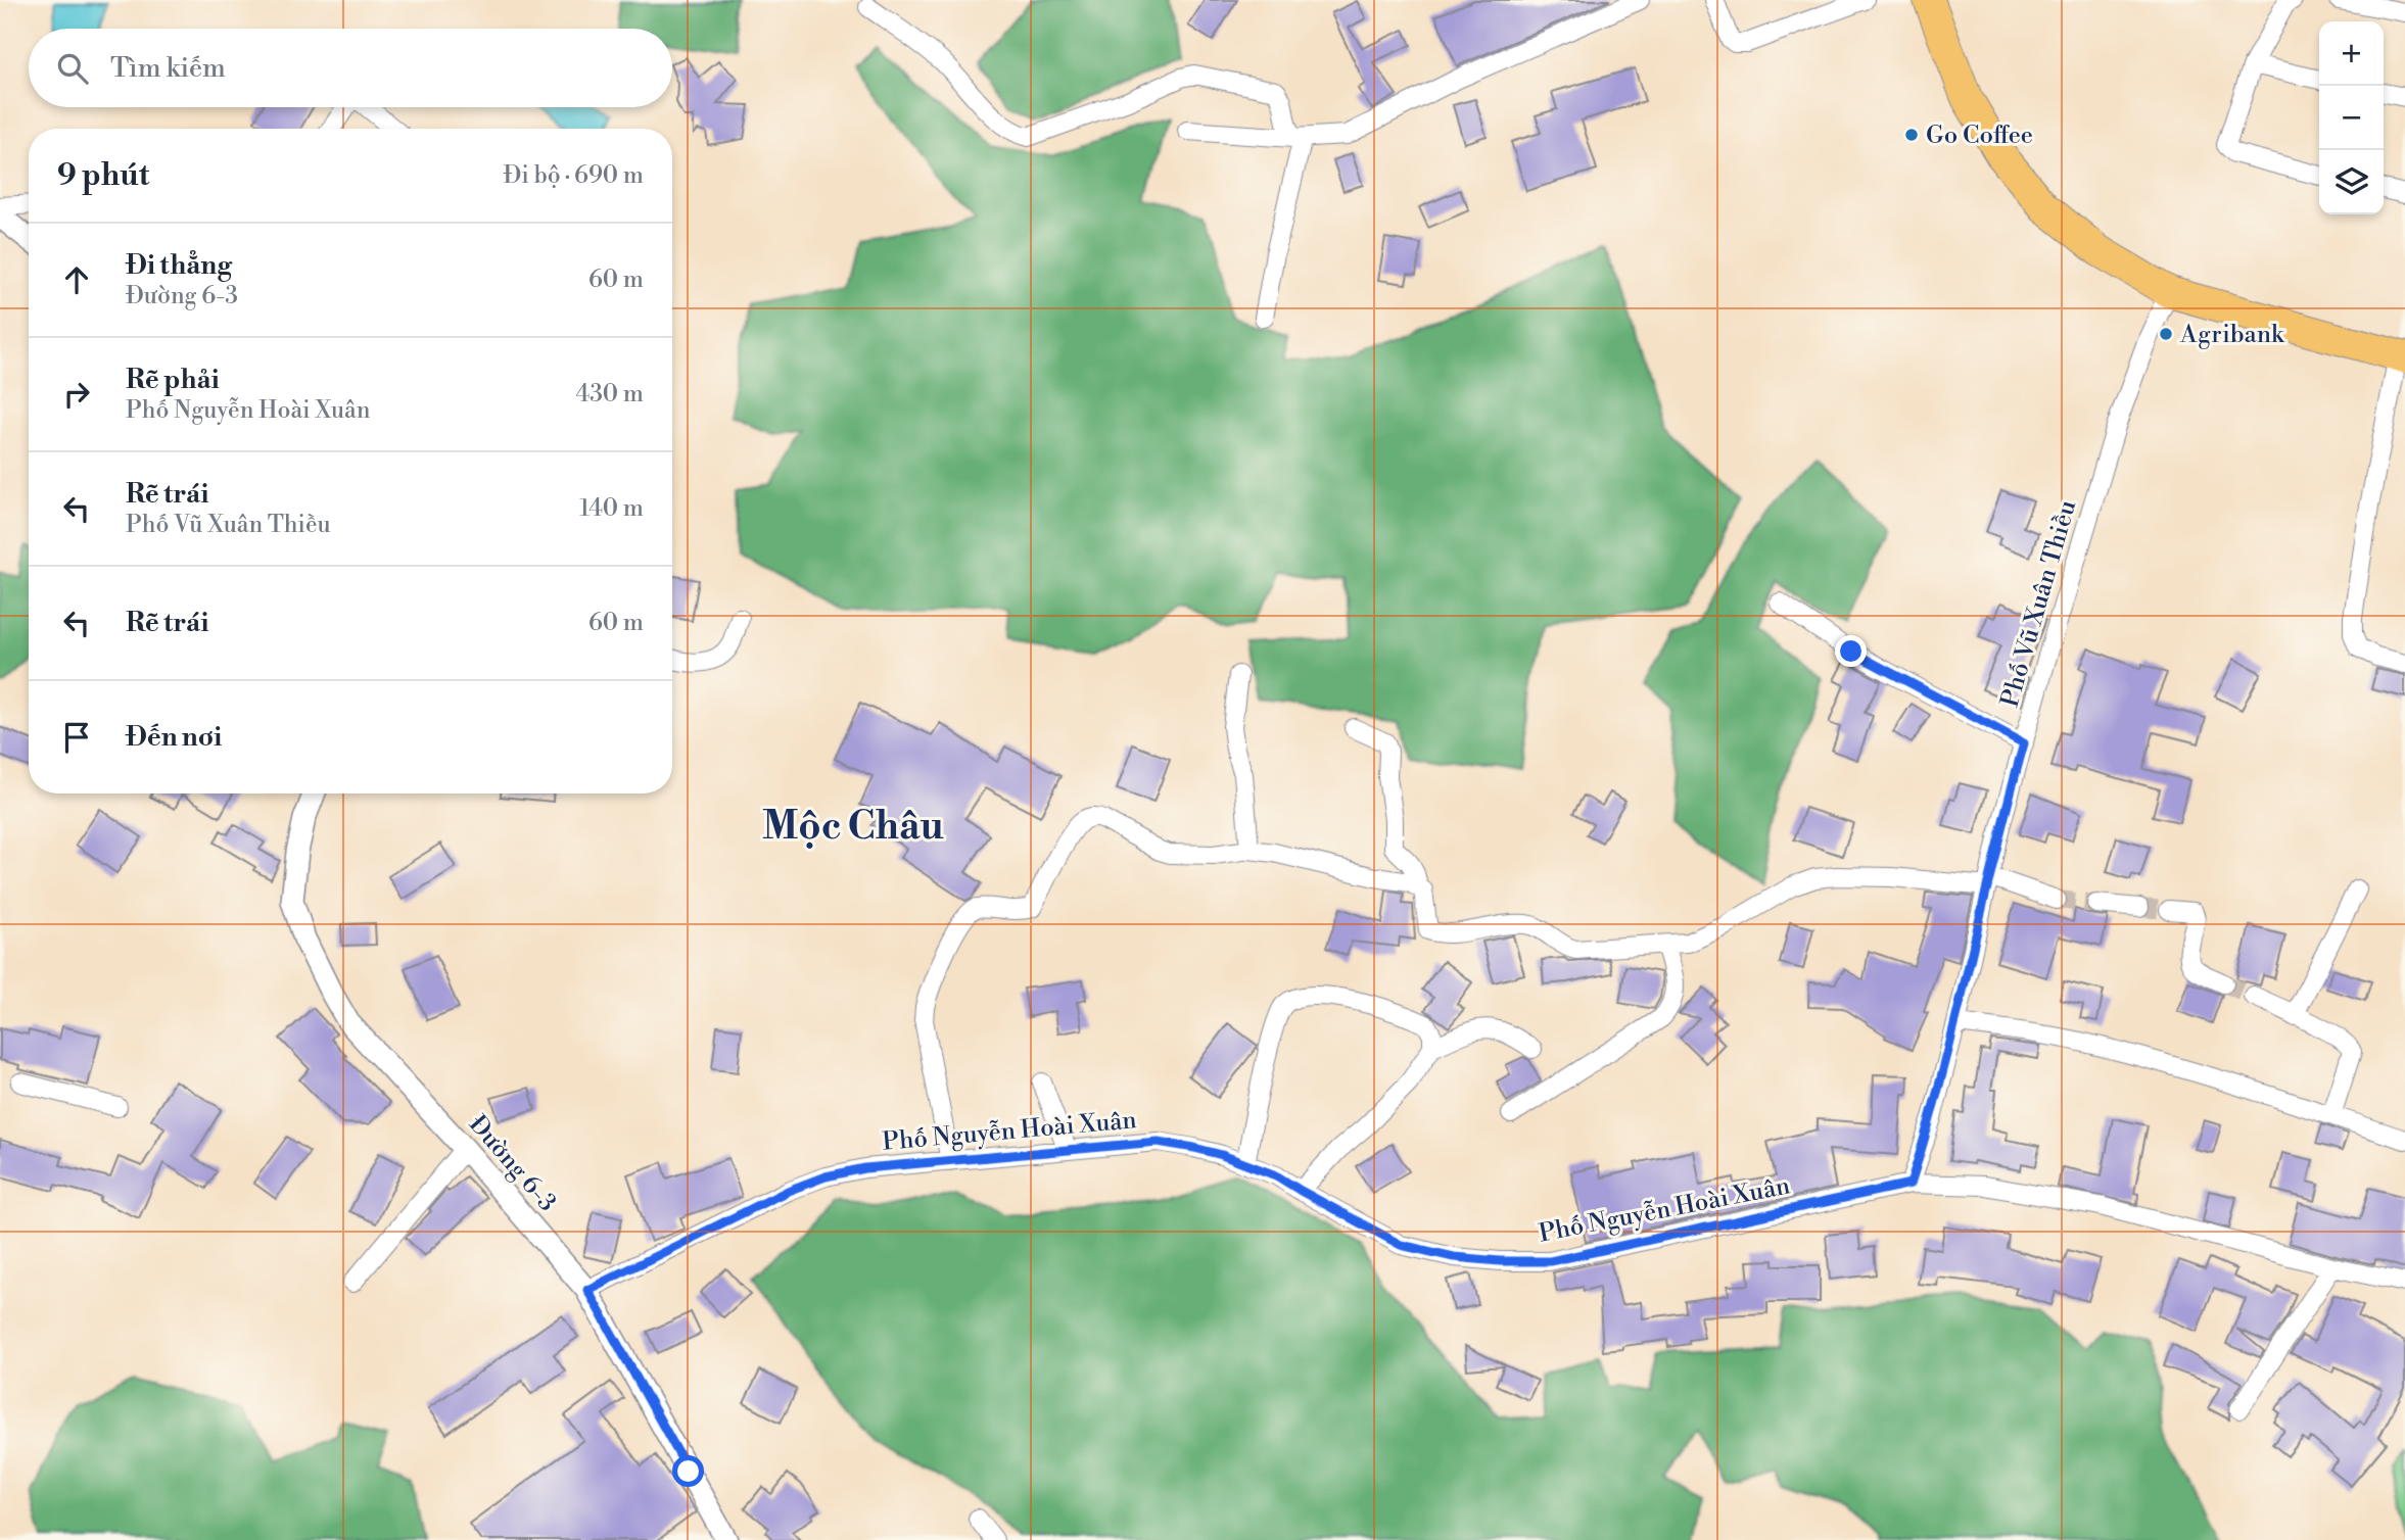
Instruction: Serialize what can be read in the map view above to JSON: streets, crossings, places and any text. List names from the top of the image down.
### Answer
{
  "streets": {
    "street": ["Phố Vũ Xuân Thiều", "Phố Nguyễn Hoài Xuân", "Đường 6-3"]
  },
  "crossings": [
    ["Phố Vũ Xuân Thiều", "Phố Nguyễn Hoài Xuân"],
    ["Phố Nguyễn Hoài Xuân", "Đường 6-3"]
  ],
  "districts": ["Mộc Châu"],
  "places": ["Go Coffee", "Agribank"],
  "page": {
    "map_buttons": ["+", "−"],
    "search": "Tìm kiếm",
    "heading": ["9 phút", "Đi bộ · 690 m"],
    "list": [
      ["Đi thẳng", "Đường 6-3", "60 m"],
      ["Rẽ phải", "Phố Nguyễn Hoài Xuân", "430 m"],
      ["Rẽ trái", "Phố Vũ Xuân Thiều", "140 m"],
      ["Rẽ trái", "60 m"],
      "Đến nơi"
    ]
  }
}
